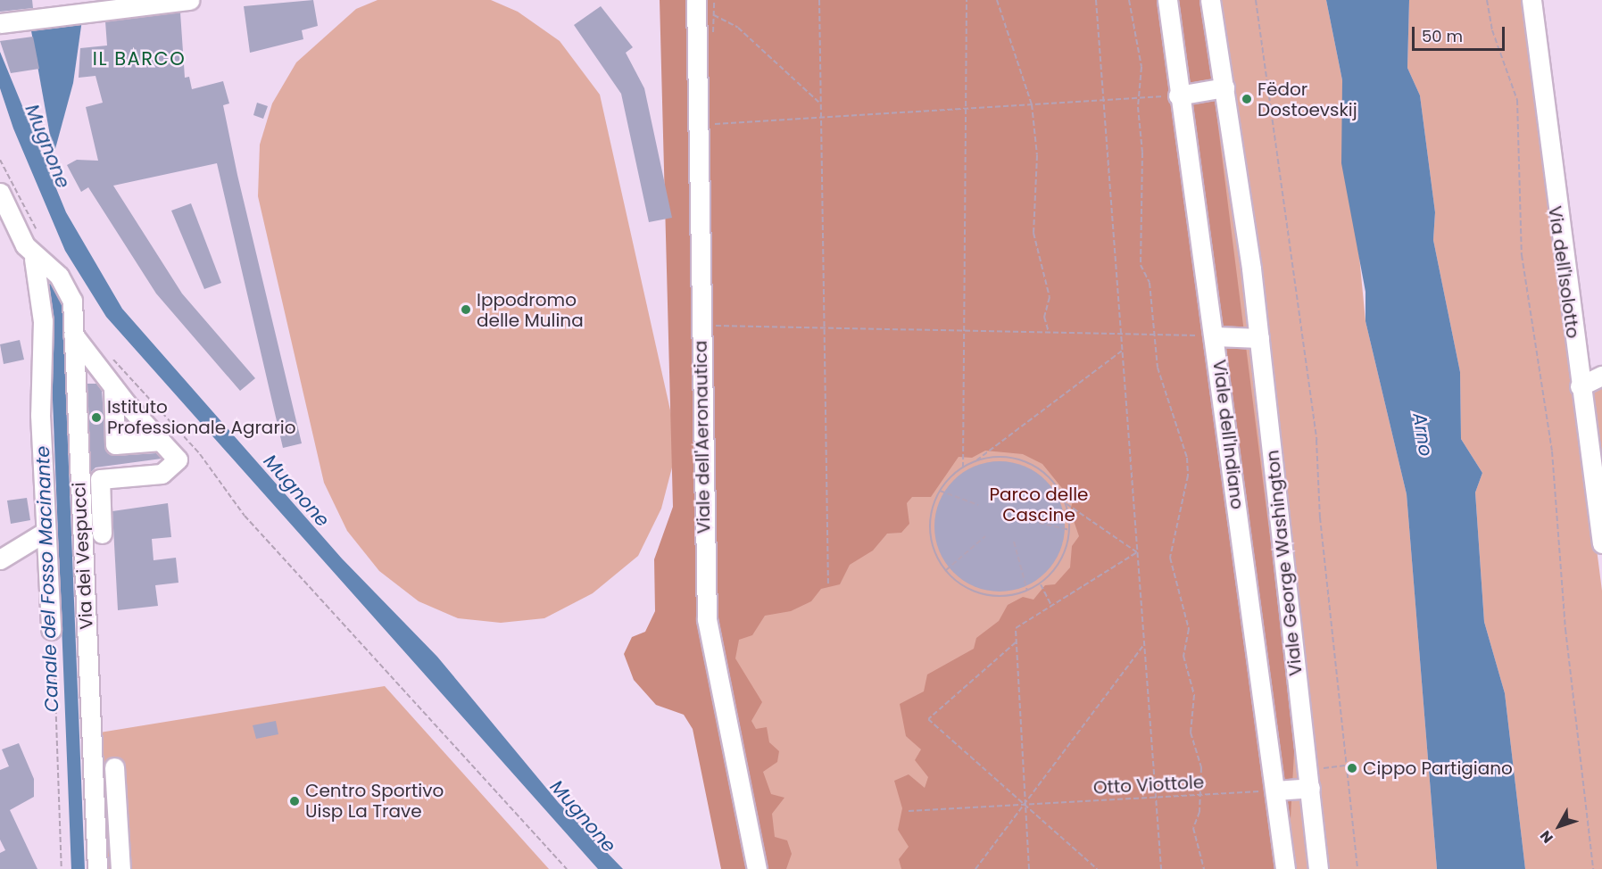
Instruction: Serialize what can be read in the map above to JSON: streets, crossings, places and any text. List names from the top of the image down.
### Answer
{
  "streets": {
    "street": [
      "Via dell'Isolotto",
      "Viale dell'Indiano",
      "Viale dell'Aeronautica",
      "Via dei Vespucci",
      "Viale George Washington"
    ],
    "path": ["Otto Viottole"]
  },
  "crossings": [
    ["Viale dell'Indiano", "Otto Viottole"]
  ],
  "districts": ["IL BARCO"],
  "water": ["Mugnone", "Arno", "Canale del Fosso Macinante"],
  "parks": ["Parco delle Cascine"],
  "places": [
    "Fëdor Dostoevskij",
    "Ippodromo delle Mulina",
    "Istituto Professionale Agrario",
    "Cippo Partigiano",
    "Centro Sportivo Uisp La Trave"
  ],
  "scale_bar": "50 m",
  "north": "bottom left"
}
